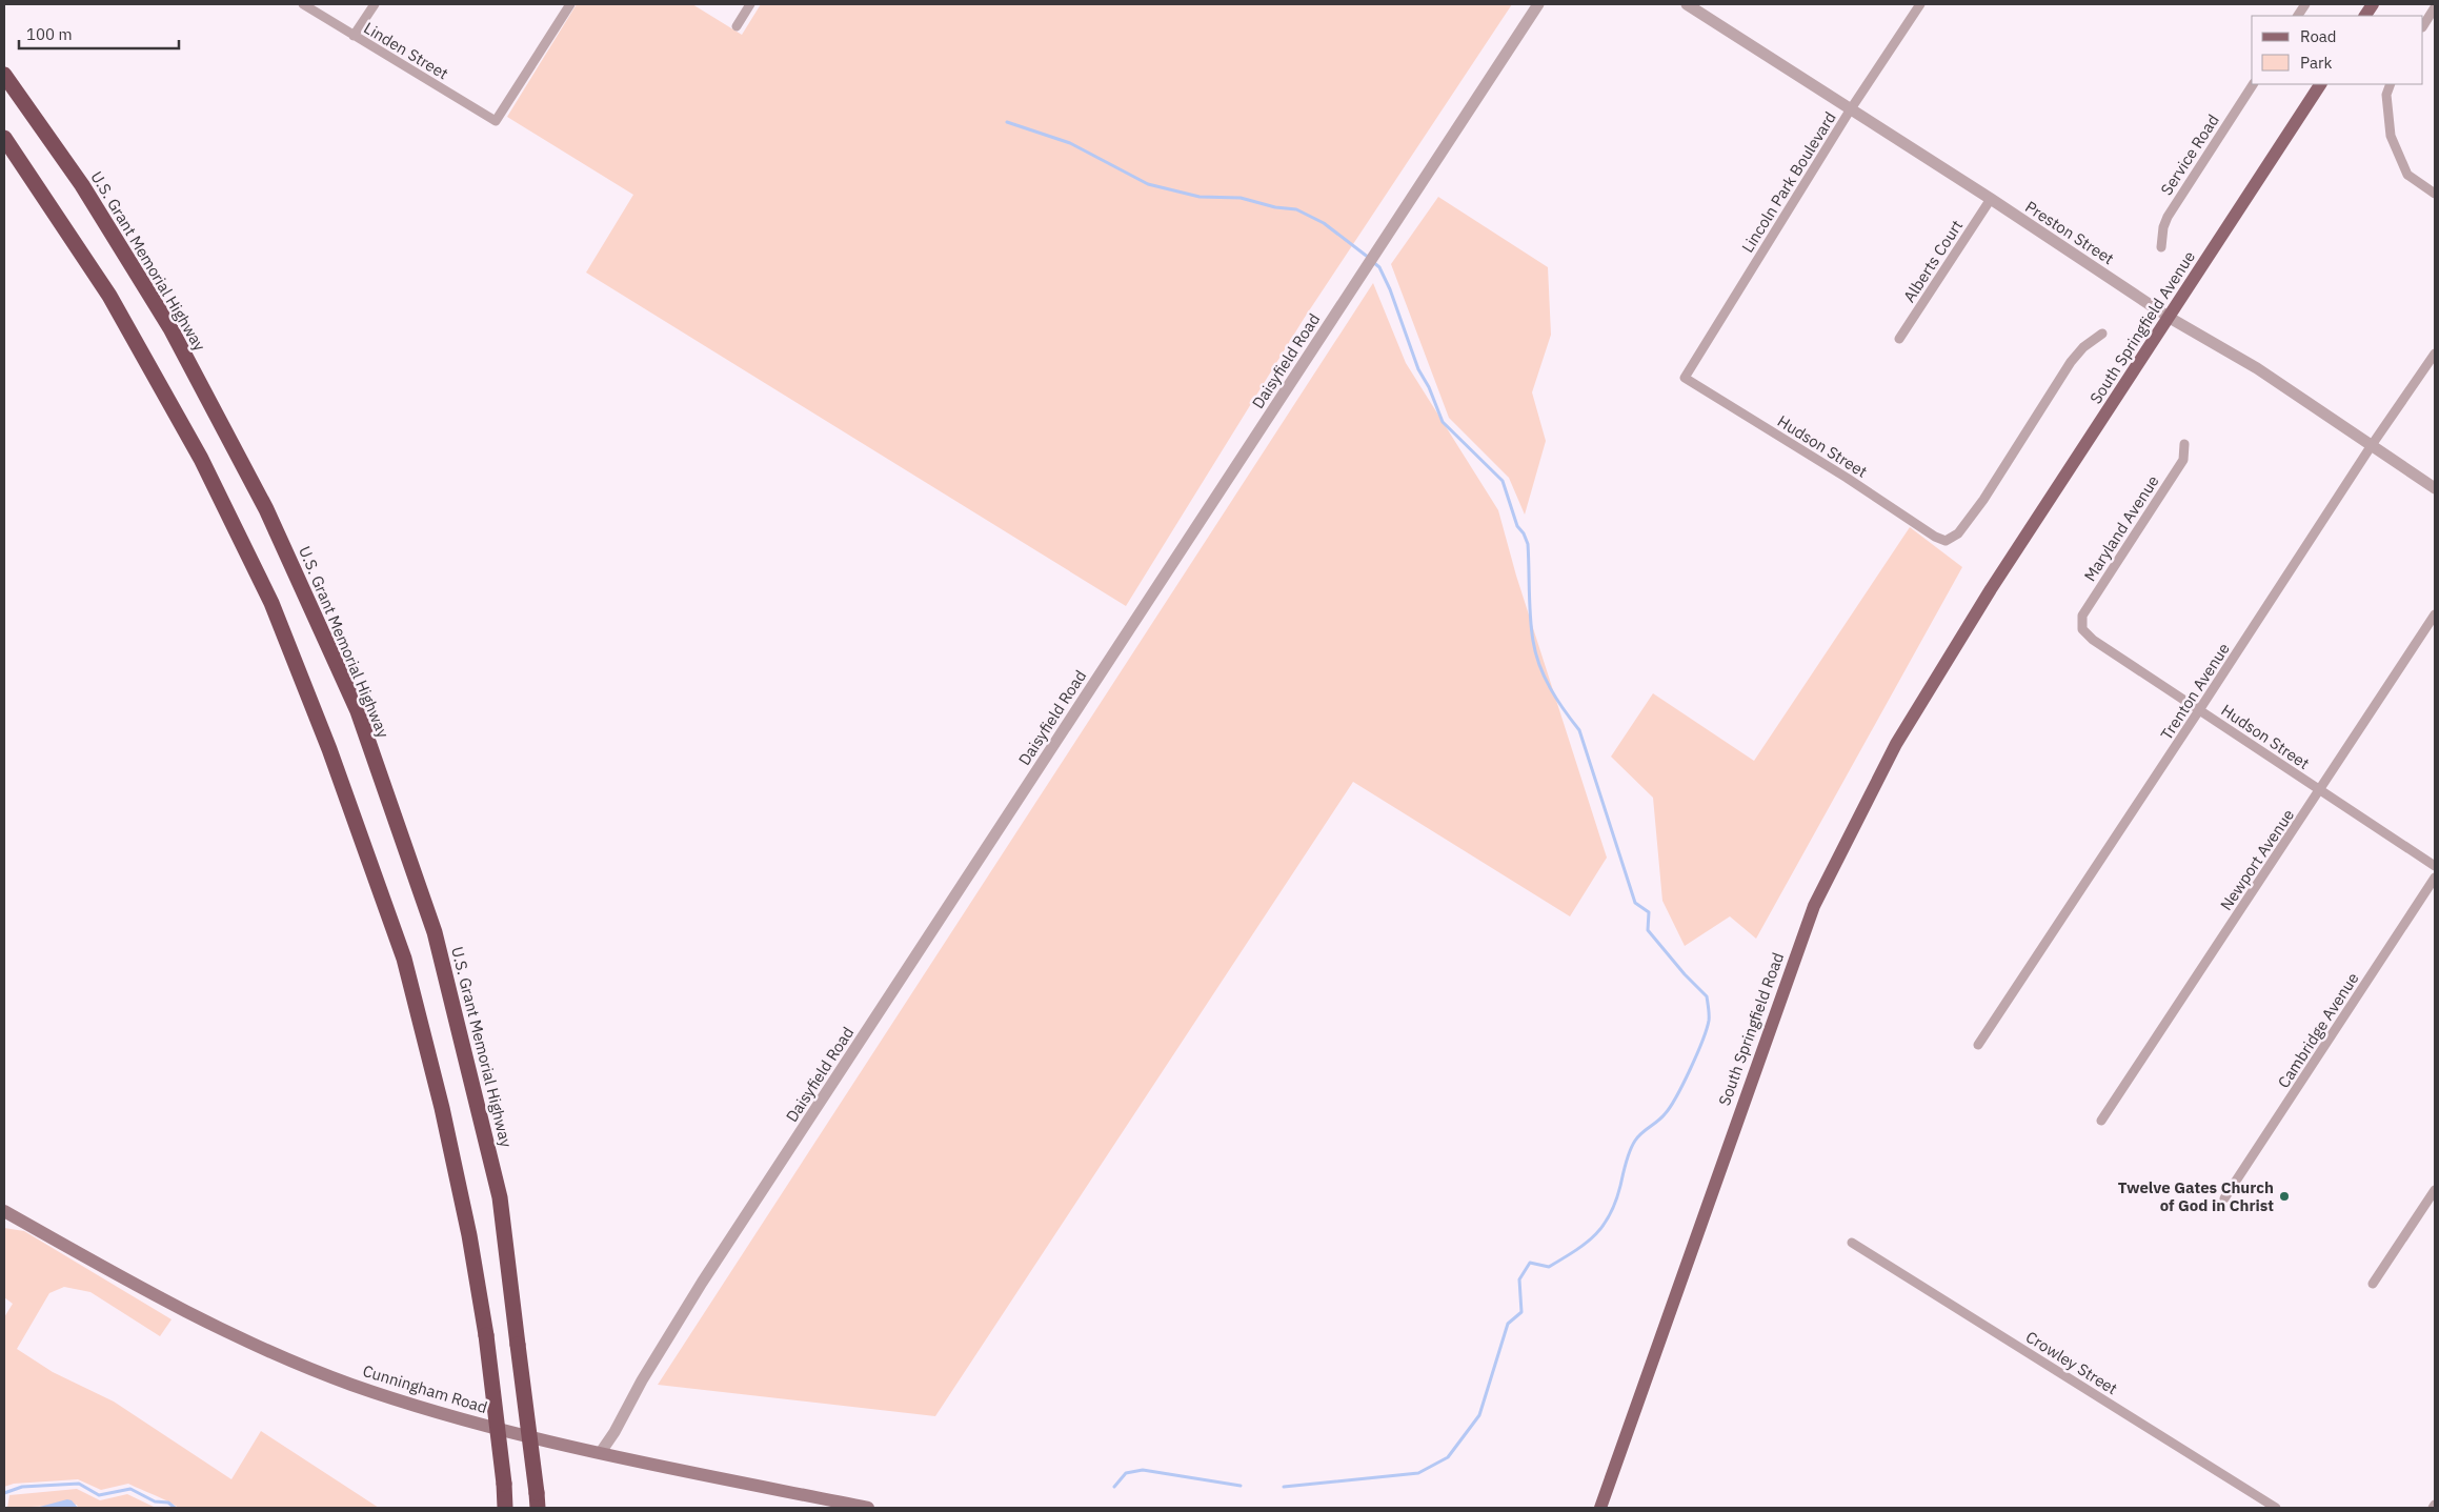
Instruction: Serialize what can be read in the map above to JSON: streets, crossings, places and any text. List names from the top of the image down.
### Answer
{
  "streets": {
    "highway": ["U.S. Grant Memorial Highway"],
    "main road": ["South Springfield Avenue", "South Springfield Road", "Cunningham Road"],
    "street": [
      "Linden Street",
      "Service Road",
      "Lincoln Park Boulevard",
      "Preston Street",
      "Alberts Court",
      "Daisyfield Road",
      "Hudson Street",
      "Maryland Avenue",
      "Trenton Avenue",
      "Newport Avenue",
      "Cambridge Avenue",
      "Crowley Street"
    ]
  },
  "crossings": [
    ["Lincoln Park Boulevard", "Preston Street"],
    ["Lincoln Park Boulevard", "Hudson Street"],
    ["Preston Street", "Alberts Court"],
    ["Preston Street", "South Springfield Avenue"],
    ["Preston Street", "Trenton Avenue"],
    ["South Springfield Avenue", "South Springfield Road"],
    ["Daisyfield Road", "Cunningham Road"],
    ["Hudson Street", "Maryland Avenue"],
    ["Hudson Street", "Trenton Avenue"],
    ["Hudson Street", "Newport Avenue"]
  ],
  "places": ["Twelve Gates Church of God in Christ"],
  "legend": ["Road", "Park"],
  "scale_bar": "100 m"
}
